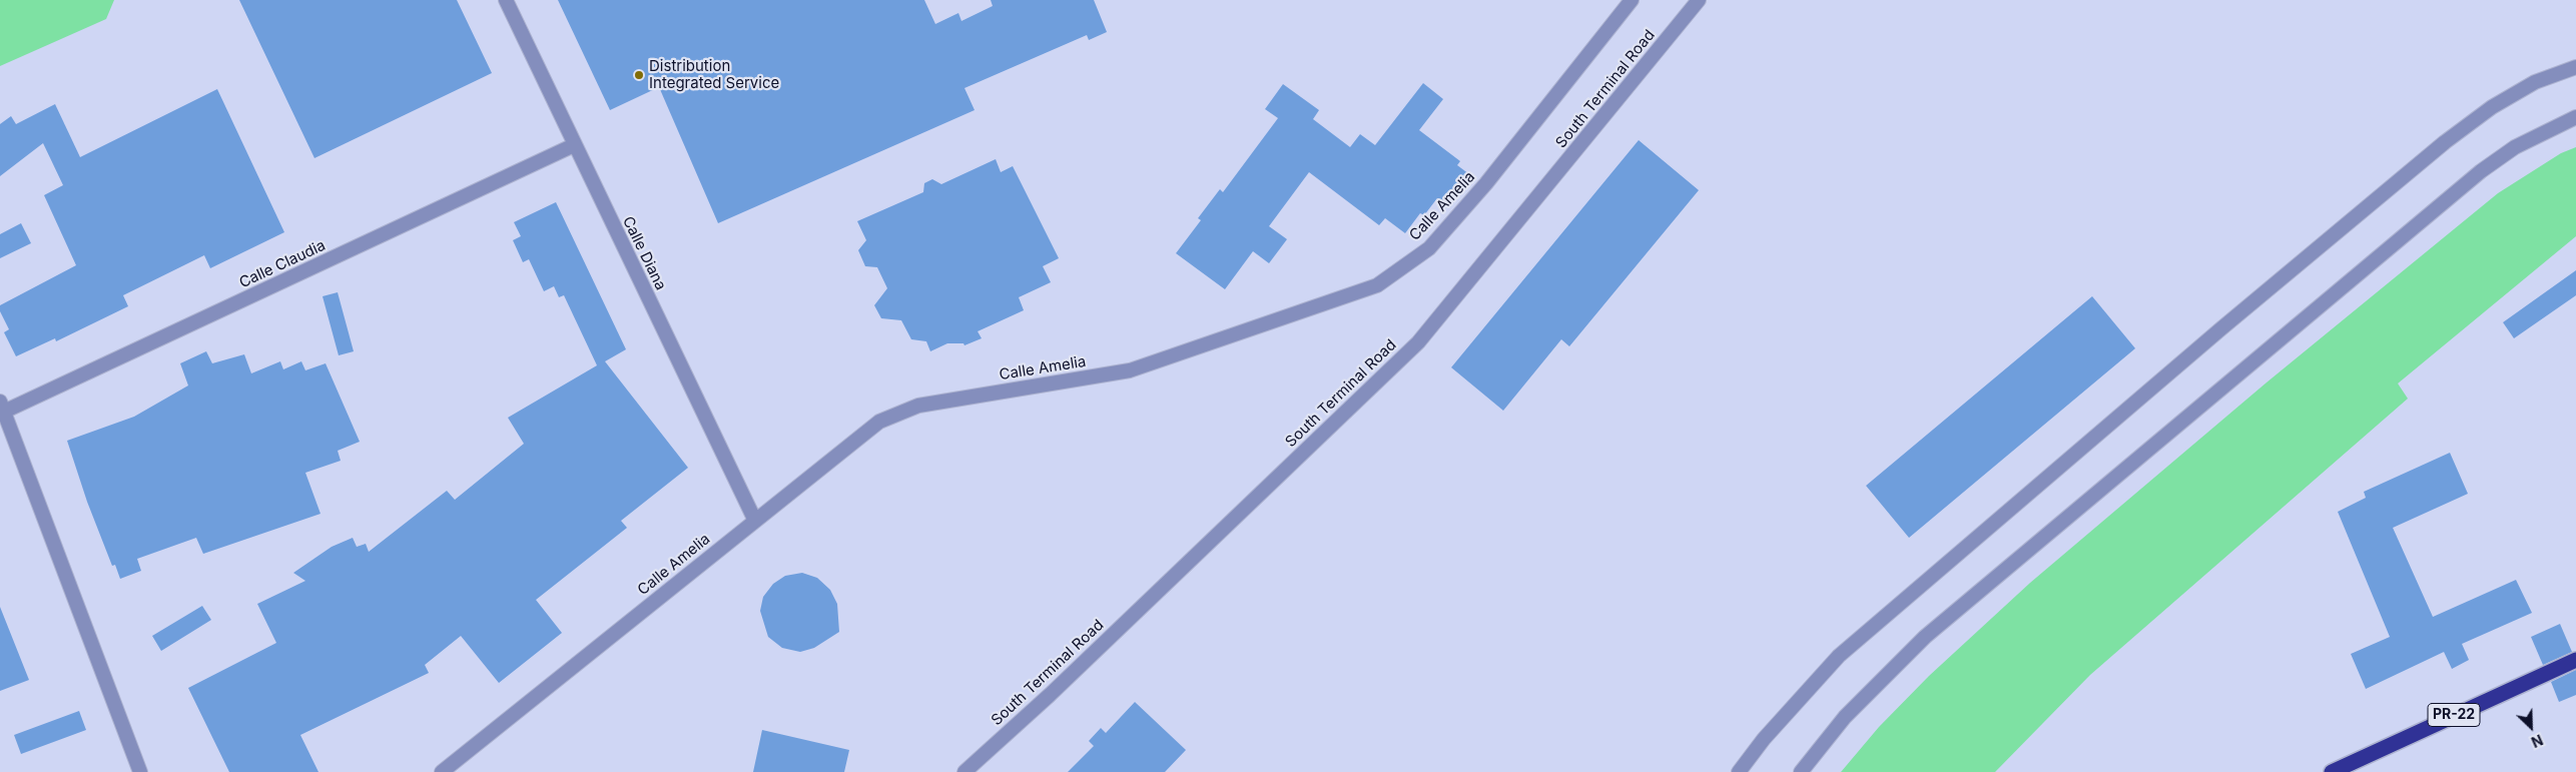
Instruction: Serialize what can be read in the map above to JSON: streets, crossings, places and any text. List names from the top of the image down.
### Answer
{
  "streets": {
    "highway": ["PR-22"],
    "street": [
      "South Terminal Road",
      "Calle Amelia",
      "Calle Diana",
      "Calle Claudia"
    ]
  },
  "crossings": [
    ["Calle Amelia", "Calle Diana"],
    ["Calle Diana", "Calle Claudia"]
  ],
  "places": ["Distribution Integrated Service"],
  "north": "bottom right"
}
